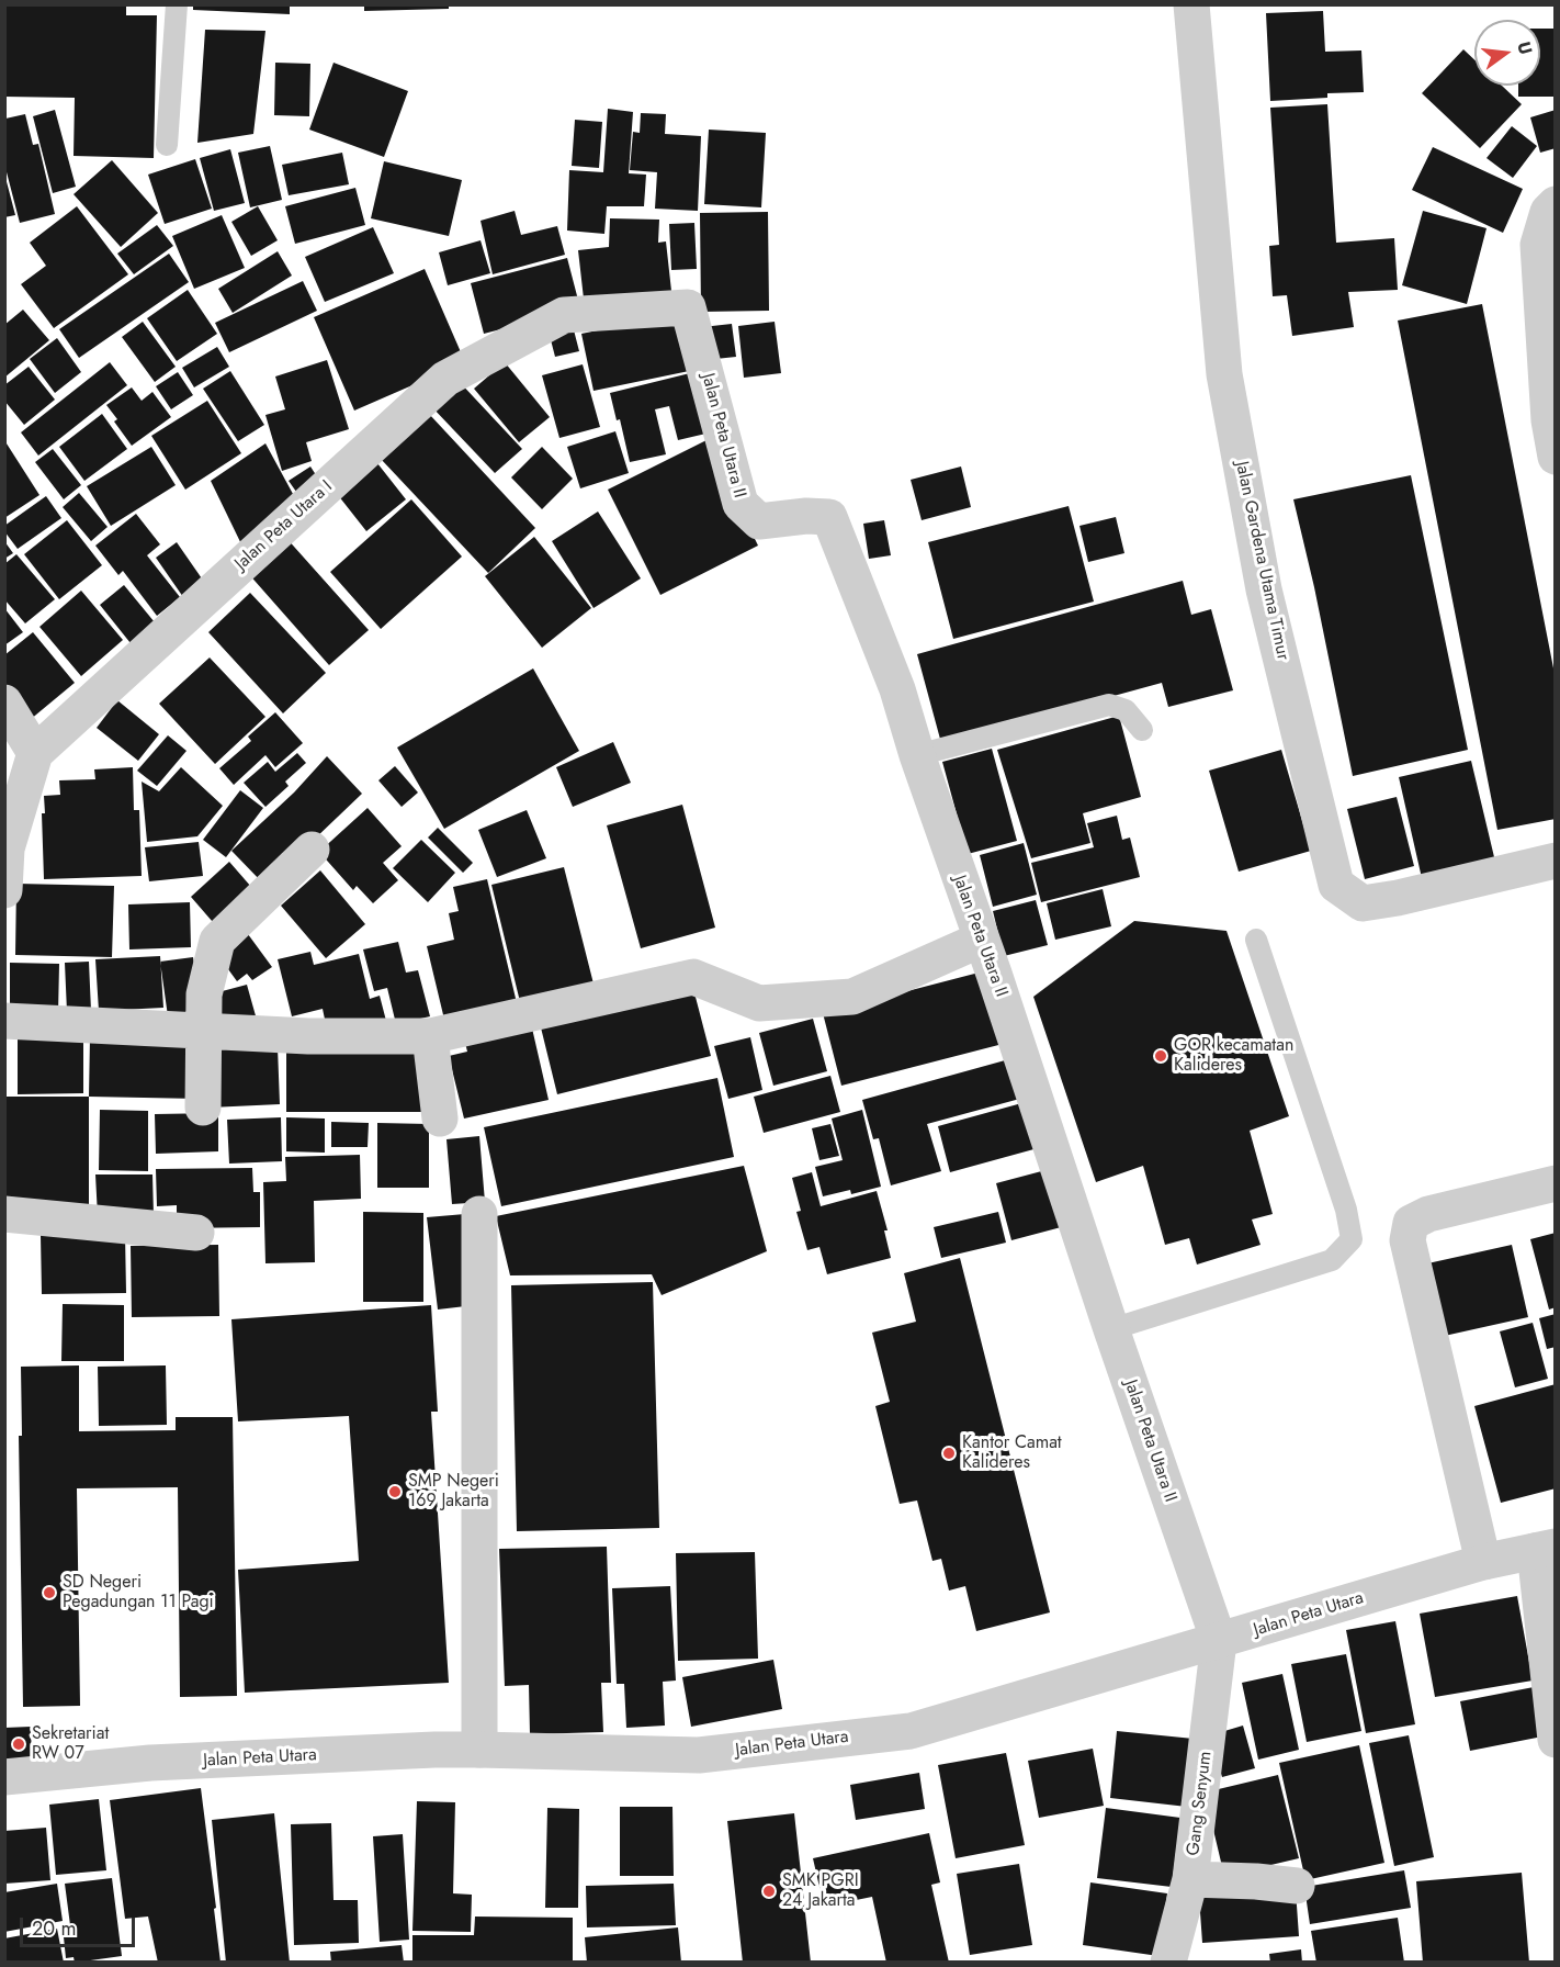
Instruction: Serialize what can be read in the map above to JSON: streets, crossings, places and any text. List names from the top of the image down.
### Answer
{
  "streets": {
    "street": [
      "Jalan Peta Utara II",
      "Jalan Peta Utara I",
      "Jalan Gardena Utama Timur",
      "Jalan Peta Utara",
      "Gang Senyum"
    ]
  },
  "crossings": [
    ["Jalan Peta Utara II", "Jalan Peta Utara I"],
    ["Jalan Peta Utara II", "Jalan Peta Utara"],
    ["Jalan Peta Utara II", "Gang Senyum"],
    ["Jalan Peta Utara", "Gang Senyum"]
  ],
  "places": [
    "GOR kecamatan Kalideres",
    "Kantor Camat Kalideres",
    "SMP Negeri 169 Jakarta",
    "SD Negeri Pegadungan 11 Pagi",
    "Sekretariat RW 07",
    "SMK PGRI 24 Jakarta"
  ],
  "scale_bar": "20 m",
  "north": "right"
}
